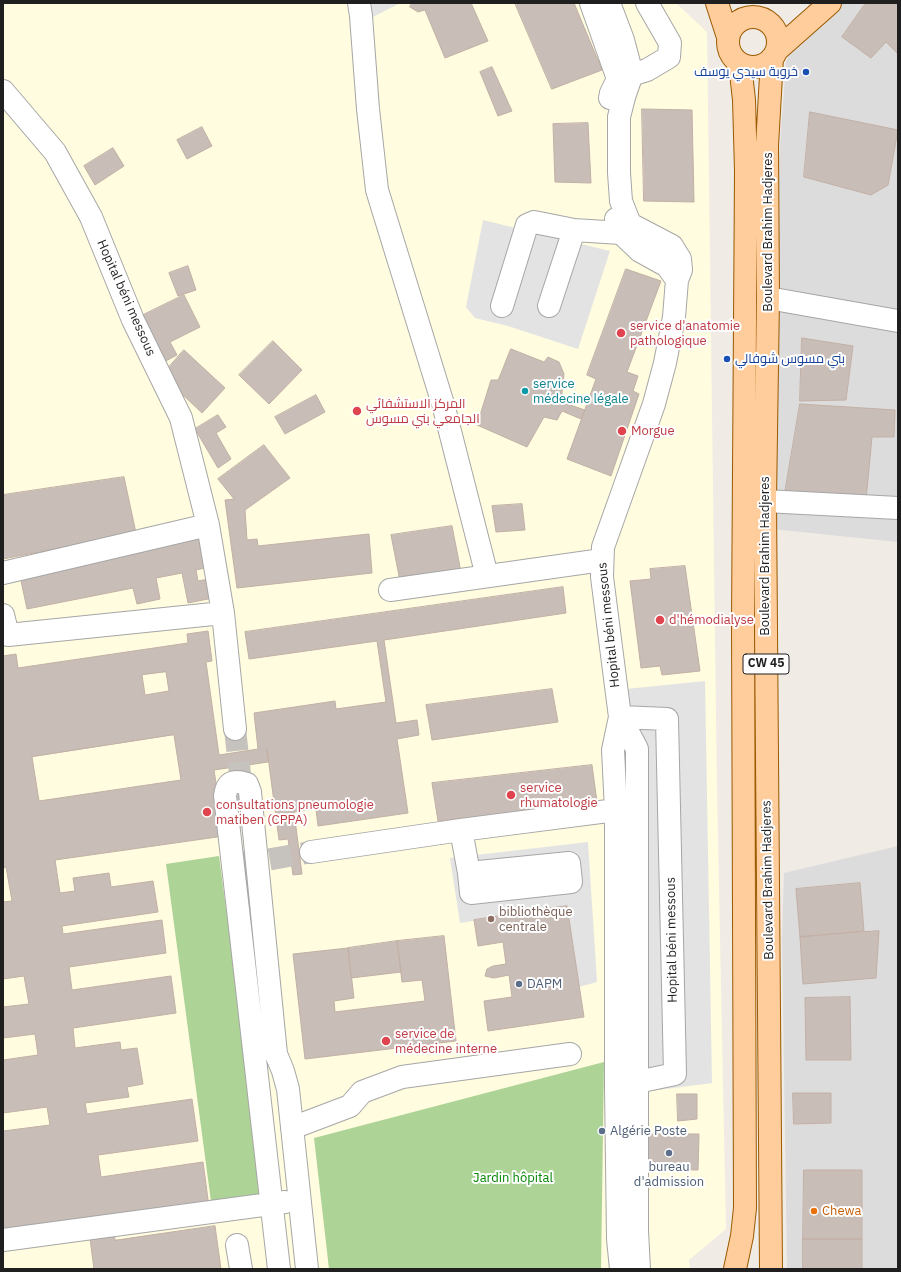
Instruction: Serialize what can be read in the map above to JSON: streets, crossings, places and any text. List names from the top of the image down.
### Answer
{
  "streets": {
    "main road": ["Boulevard Brahim Hadjeres", "CW 45"],
    "street": ["Hopital béni messous"]
  },
  "parks": ["Jardin hôpital"],
  "places": [
    "خروبة سيدي يوسف",
    "service d'anatomie pathologique",
    "بني مسوس شوفالي",
    "service médecine légale",
    "المركز الاستشفائي الجامعي بني مسوس",
    "Morgue",
    "d'hémodialyse",
    "service rhumatologie",
    "consultations pneumologie matiben (CPPA)",
    "bibliothèque centrale",
    "DAPM",
    "service de médecine interne",
    "Algérie Poste",
    "bureau d'admission",
    "Chewa"
  ]
}
